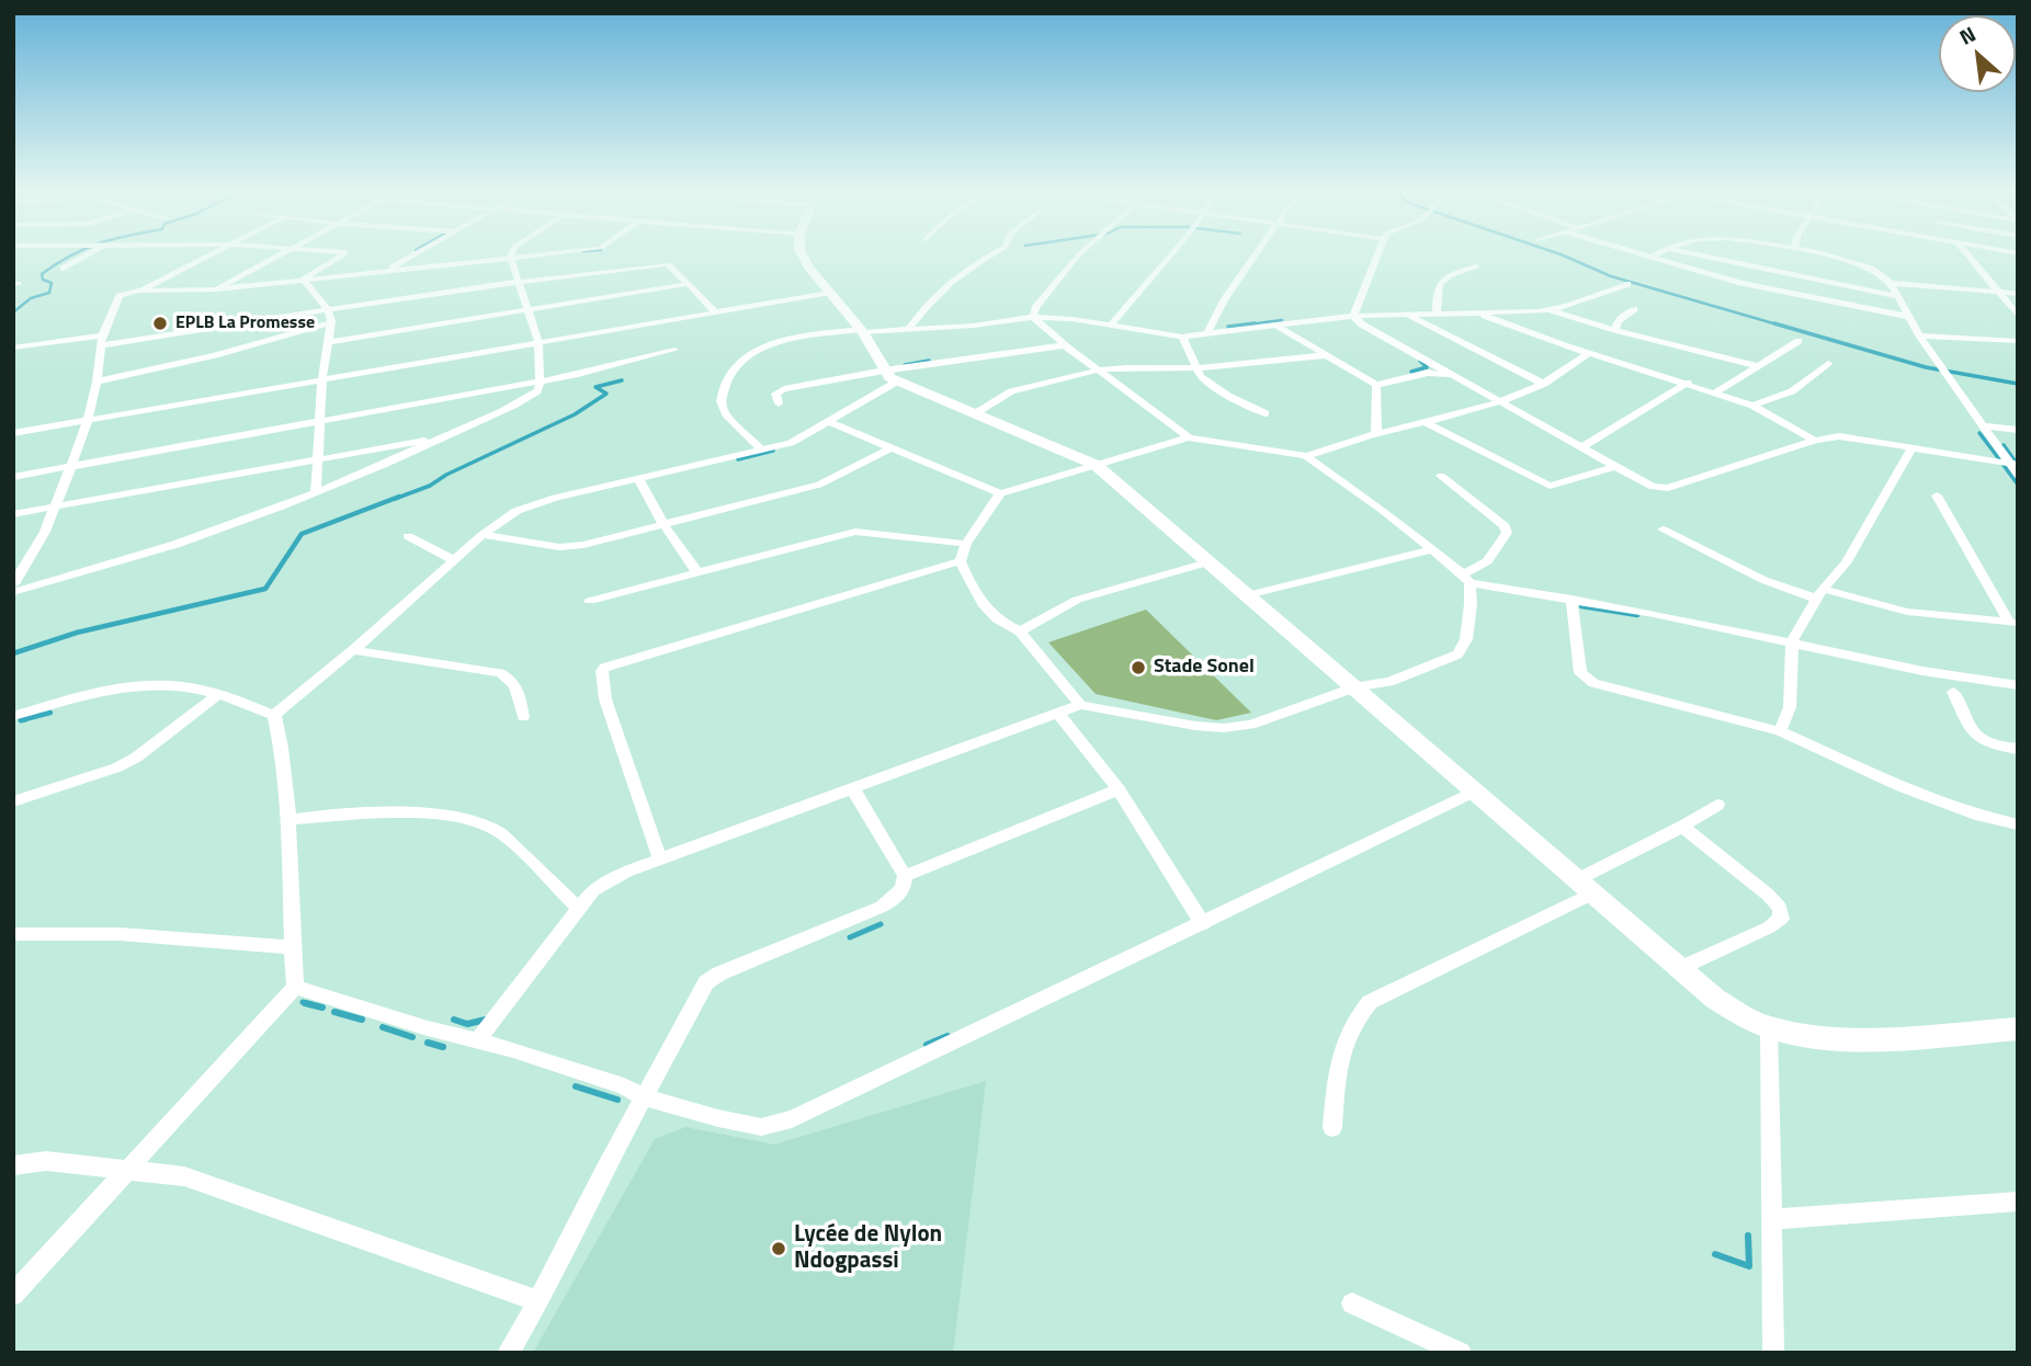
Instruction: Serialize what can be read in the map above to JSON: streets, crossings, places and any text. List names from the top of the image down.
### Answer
{
  "places": ["EPLB La Promesse", "Stade Sonel", "Lycée de Nylon Ndogpassi"],
  "north": "top left"
}
